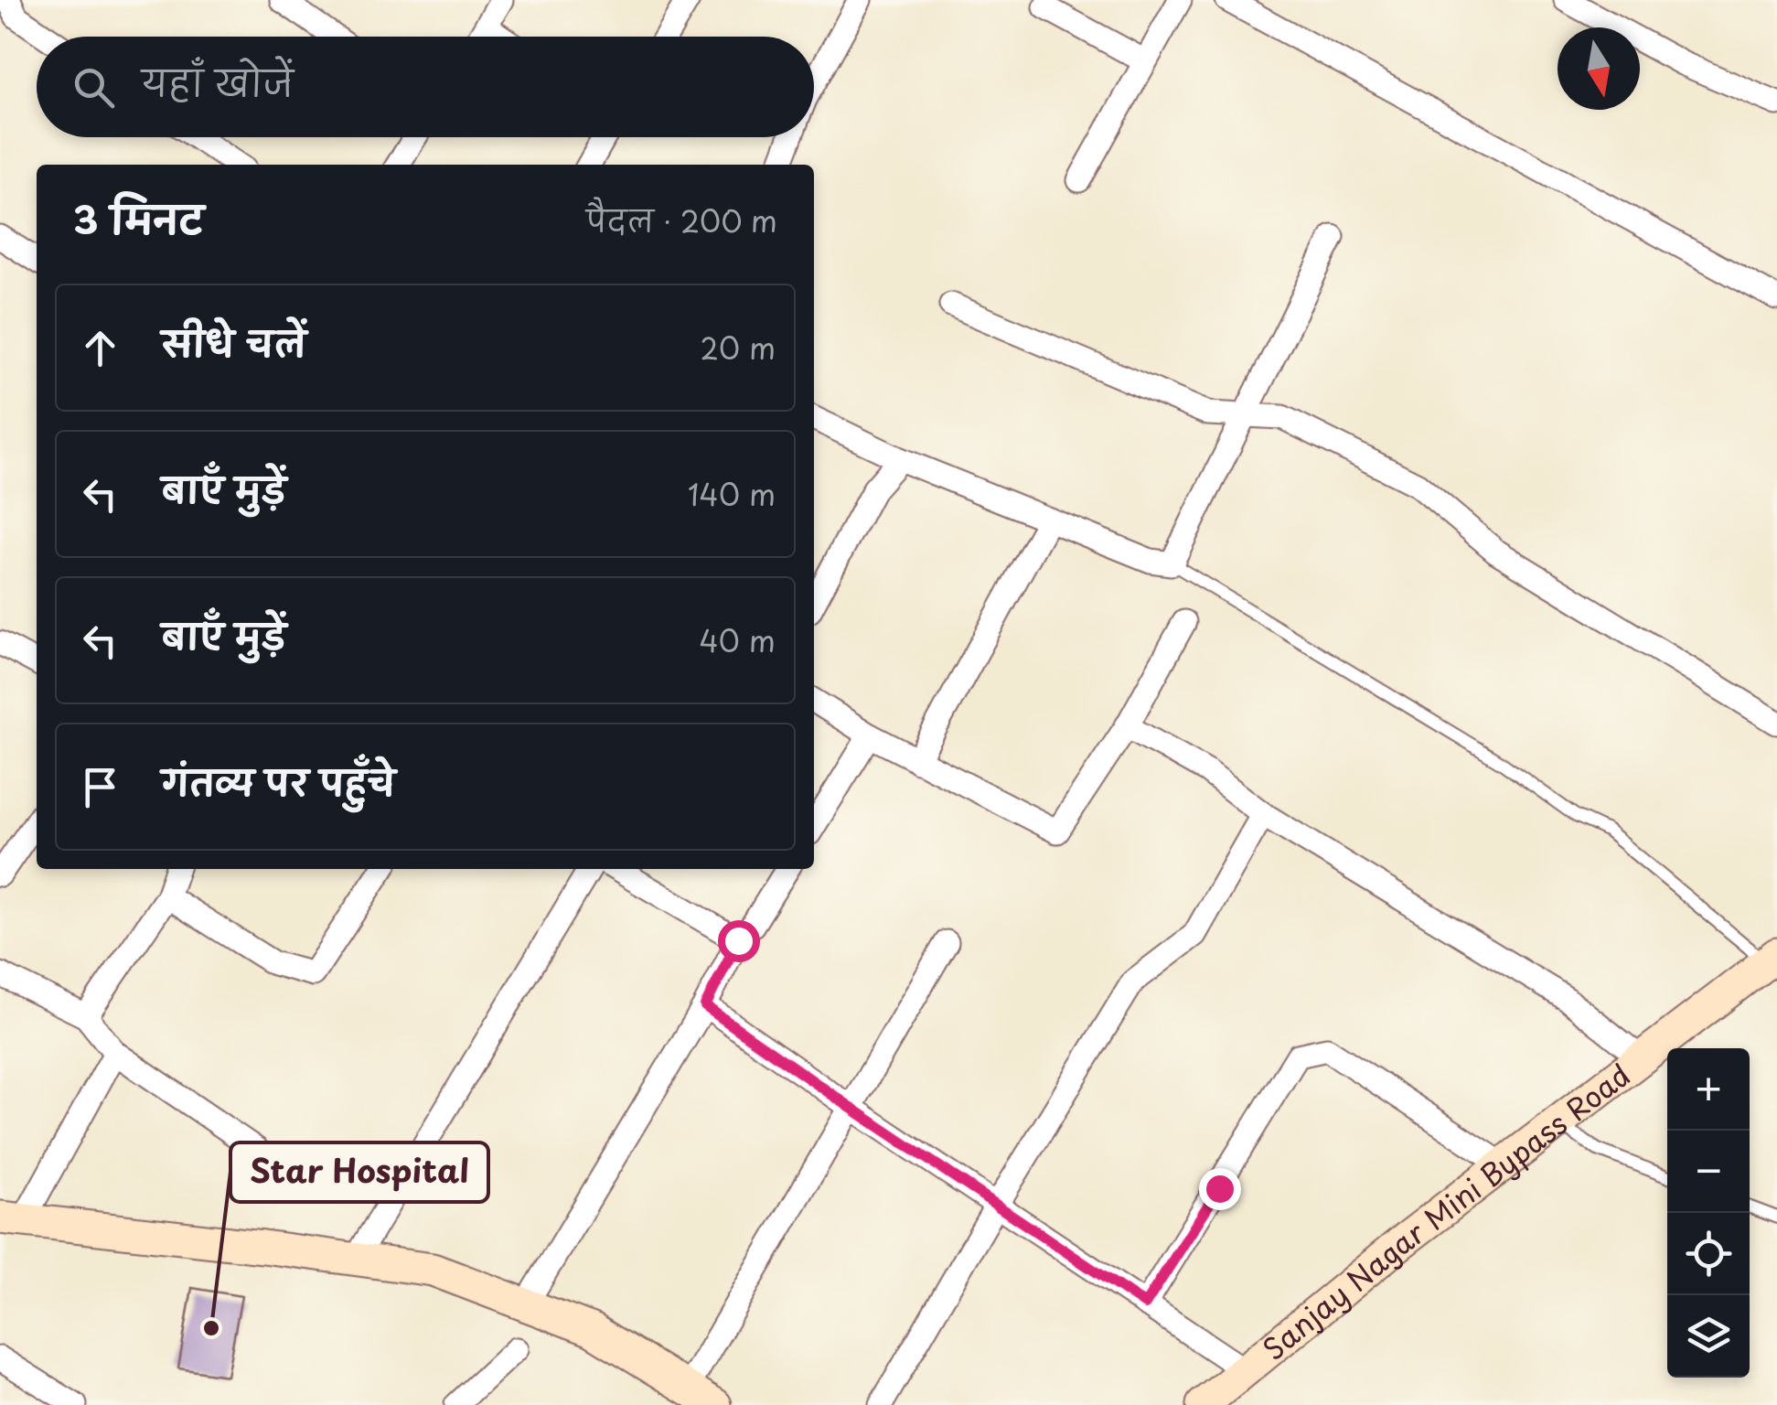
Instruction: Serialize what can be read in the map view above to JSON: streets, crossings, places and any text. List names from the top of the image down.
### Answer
{
  "streets": {
    "street": ["Sanjay Nagar Mini Bypass Road"]
  },
  "places": ["Star Hospital"],
  "north": "bottom",
  "page": {
    "search": "यहाँ खोजें",
    "heading": ["3 मिनट", "पैदल · 200 m"],
    "list": [
      ["सीधे चलें", "20 m"],
      ["बाएँ मुड़ें", "140 m"],
      ["बाएँ मुड़ें", "40 m"],
      "गंतव्य पर पहुँचे"
    ],
    "map_buttons": ["+", "−"]
  }
}
